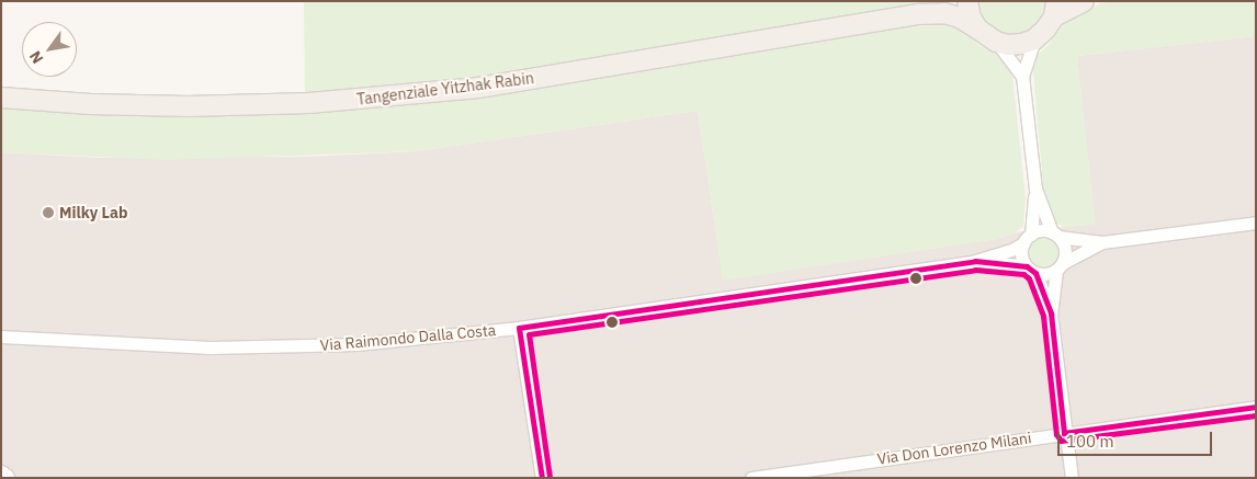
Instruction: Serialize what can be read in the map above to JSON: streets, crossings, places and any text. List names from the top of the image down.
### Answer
{
  "streets": {
    "main road": ["Tangenziale Yitzhak Rabin"],
    "street": ["Via Raimondo Dalla Costa", "Via Don Lorenzo Milani"]
  },
  "places": ["Milky Lab"],
  "scale_bar": "100 m",
  "north": "bottom left"
}
